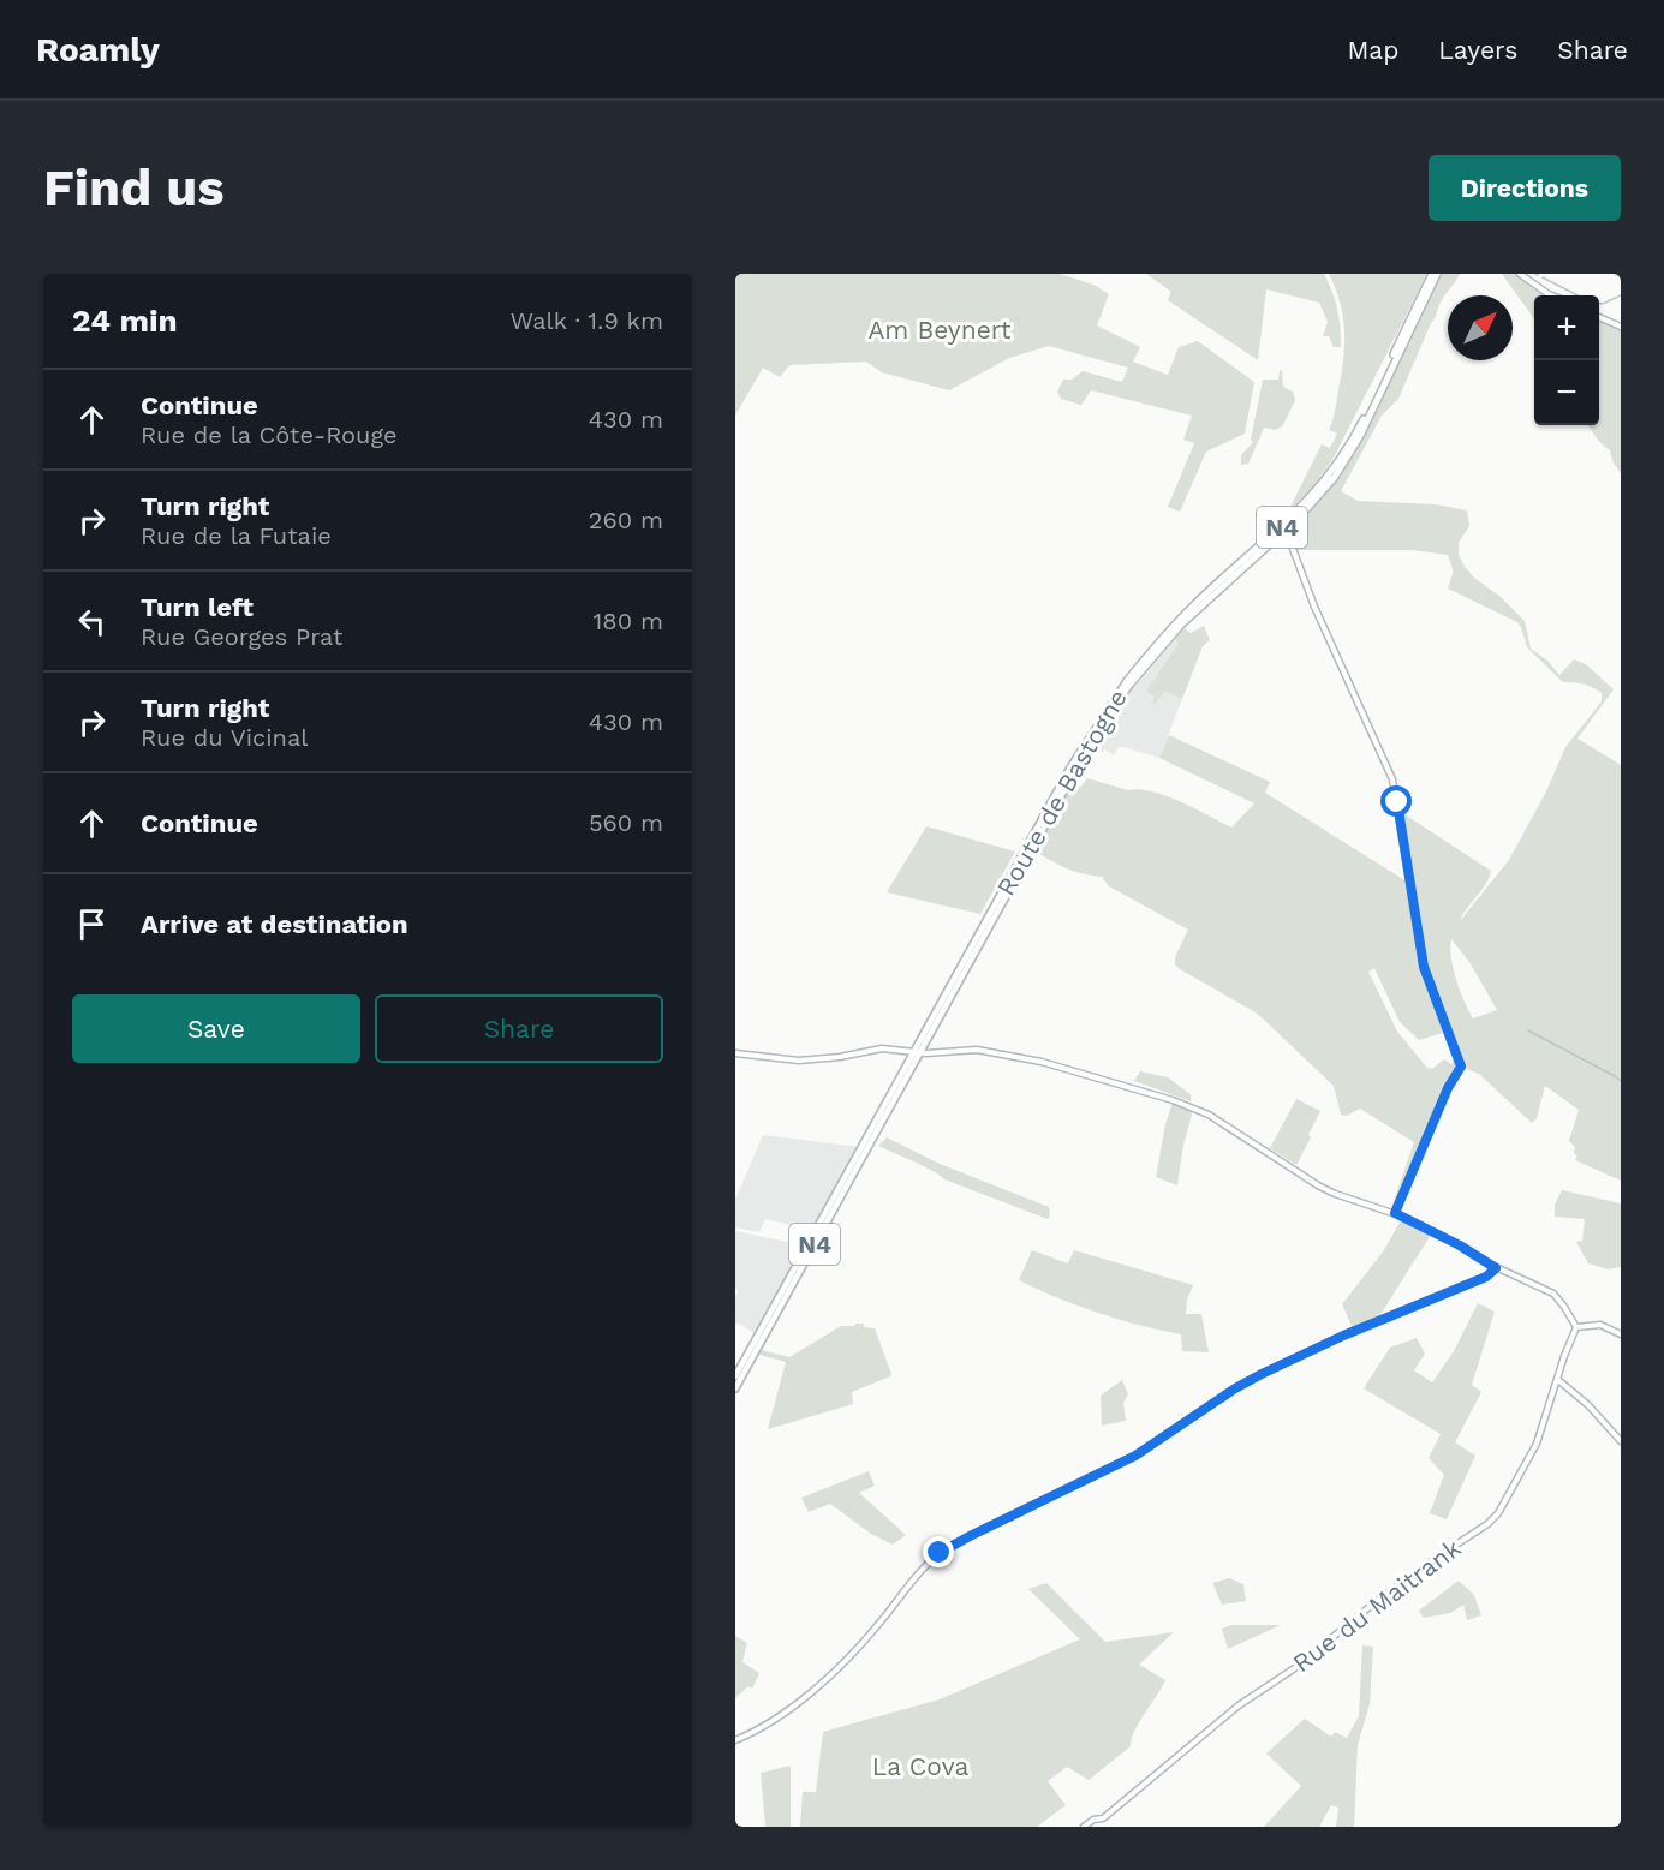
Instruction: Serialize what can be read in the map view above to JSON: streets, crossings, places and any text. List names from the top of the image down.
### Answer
{
  "streets": {
    "highway": ["N4", "Route de Bastogne"],
    "street": ["Rue du Maitrank"]
  },
  "parks": ["Am Beynert", "La Cova"],
  "north": "top right",
  "page": {
    "header": "Roamly",
    "nav": ["Map", "Layers", "Share"],
    "buttons": [
      "Directions",
      ["Save", "Share"]
    ],
    "title": "Find us",
    "heading": ["24 min", "Walk · 1.9 km"],
    "map_buttons": ["+", "−"],
    "list": [
      ["Continue", "Rue de la Côte-Rouge", "430 m"],
      ["Turn right", "Rue de la Futaie", "260 m"],
      ["Turn left", "Rue Georges Prat", "180 m"],
      ["Turn right", "Rue du Vicinal", "430 m"],
      ["Continue", "560 m"],
      "Arrive at destination"
    ]
  }
}
